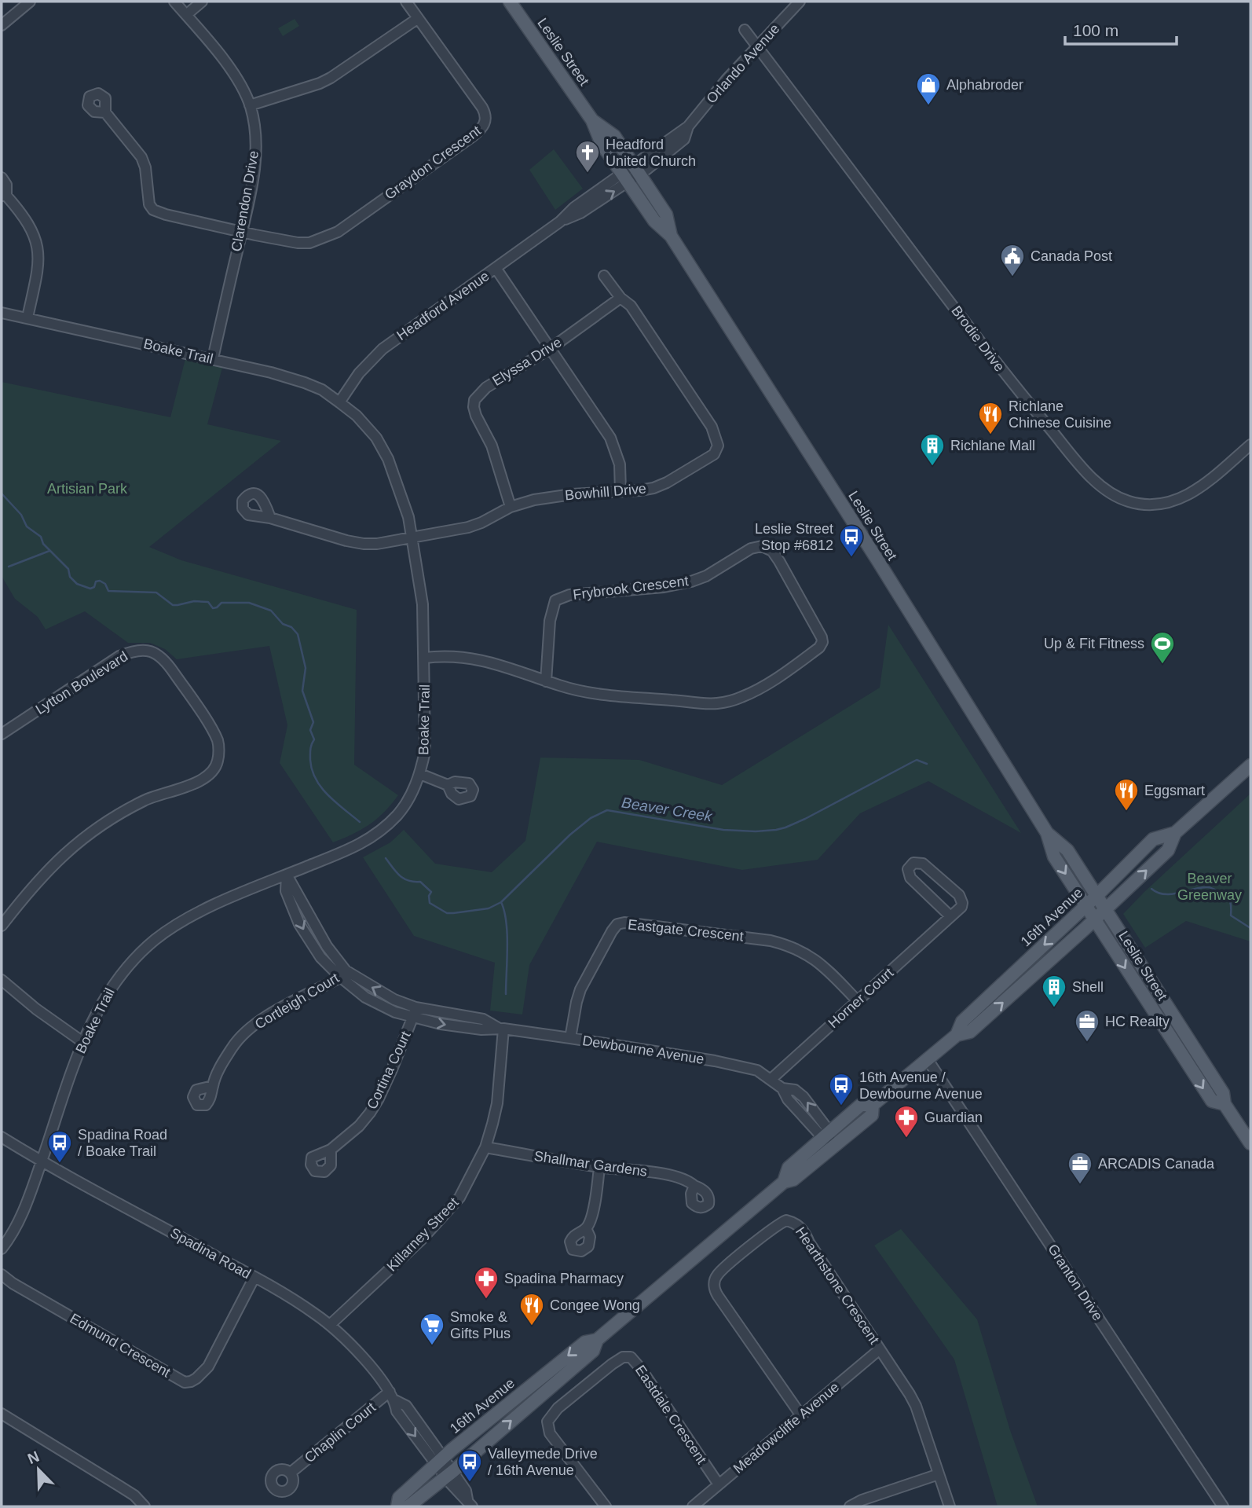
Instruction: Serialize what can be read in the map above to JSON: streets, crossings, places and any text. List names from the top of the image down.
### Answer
{
  "streets": {
    "main road": ["Leslie Street", "16th Avenue"],
    "street": [
      "Orlando Avenue",
      "Graydon Crescent",
      "Clarendon Drive",
      "Headford Avenue",
      "Brodie Drive",
      "Boake Trail",
      "Elyssa Drive",
      "Bowhill Drive",
      "Frybrook Crescent",
      "Lytton Boulevard",
      "Eastgate Crescent",
      "Horner Court",
      "Cortleigh Court",
      "Dewbourne Avenue",
      "Cortina Court",
      "Shallmar Gardens",
      "Killarney Street",
      "Spadina Road",
      "Granton Drive",
      "Hearthstone Crescent",
      "Edmund Crescent",
      "Eastdale Crescent",
      "Meadowcliffe Avenue",
      "Chaplin Court"
    ]
  },
  "crossings": [
    ["Leslie Street", "Orlando Avenue"],
    ["Leslie Street", "Headford Avenue"],
    ["Leslie Street", "16th Avenue"],
    ["Orlando Avenue", "Headford Avenue"],
    ["Orlando Avenue", "Brodie Drive"],
    ["Graydon Crescent", "Clarendon Drive"],
    ["Clarendon Drive", "Boake Trail"],
    ["Headford Avenue", "Boake Trail"],
    ["Boake Trail", "Bowhill Drive"],
    ["Boake Trail", "Frybrook Crescent"],
    ["Boake Trail", "Dewbourne Avenue"],
    ["Boake Trail", "Spadina Road"],
    ["Elyssa Drive", "Bowhill Drive"],
    ["16th Avenue", "Dewbourne Avenue"],
    ["16th Avenue", "Spadina Road"],
    ["16th Avenue", "Granton Drive"],
    ["Eastgate Crescent", "Horner Court"],
    ["Eastgate Crescent", "Dewbourne Avenue"],
    ["Horner Court", "Dewbourne Avenue"],
    ["Cortleigh Court", "Dewbourne Avenue"],
    ["Dewbourne Avenue", "Cortina Court"],
    ["Dewbourne Avenue", "Killarney Street"],
    ["Shallmar Gardens", "Killarney Street"],
    ["Killarney Street", "Spadina Road"],
    ["Spadina Road", "Edmund Crescent"],
    ["Spadina Road", "Chaplin Court"],
    ["Hearthstone Crescent", "Meadowcliffe Avenue"],
    ["Eastdale Crescent", "Meadowcliffe Avenue"]
  ],
  "water": ["Beaver Creek"],
  "parks": ["Artisian Park", "Beaver Greenway"],
  "places": {
    "shop": ["Alphabroder"],
    "church": ["Headford United Church"],
    "public building": ["Canada Post"],
    "restaurant": ["Richlane Chinese Cuisine", "Eggsmart", "Congee Wong"],
    "building": ["Richlane Mall", "Shell"],
    "bus stop": [
      "Leslie Street Stop #6812",
      "16th Avenue / Dewbourne Avenue",
      "Spadina Road / Boake Trail",
      "Valleymede Drive / 16th Avenue"
    ],
    "sports": ["Up & Fit Fitness"],
    "office": ["HC Realty", "ARCADIS Canada"],
    "pharmacy": ["Guardian", "Spadina Pharmacy"],
    "supermarket": ["Smoke & Gifts Plus"]
  },
  "scale_bar": "100 m",
  "north": "top left"
}
